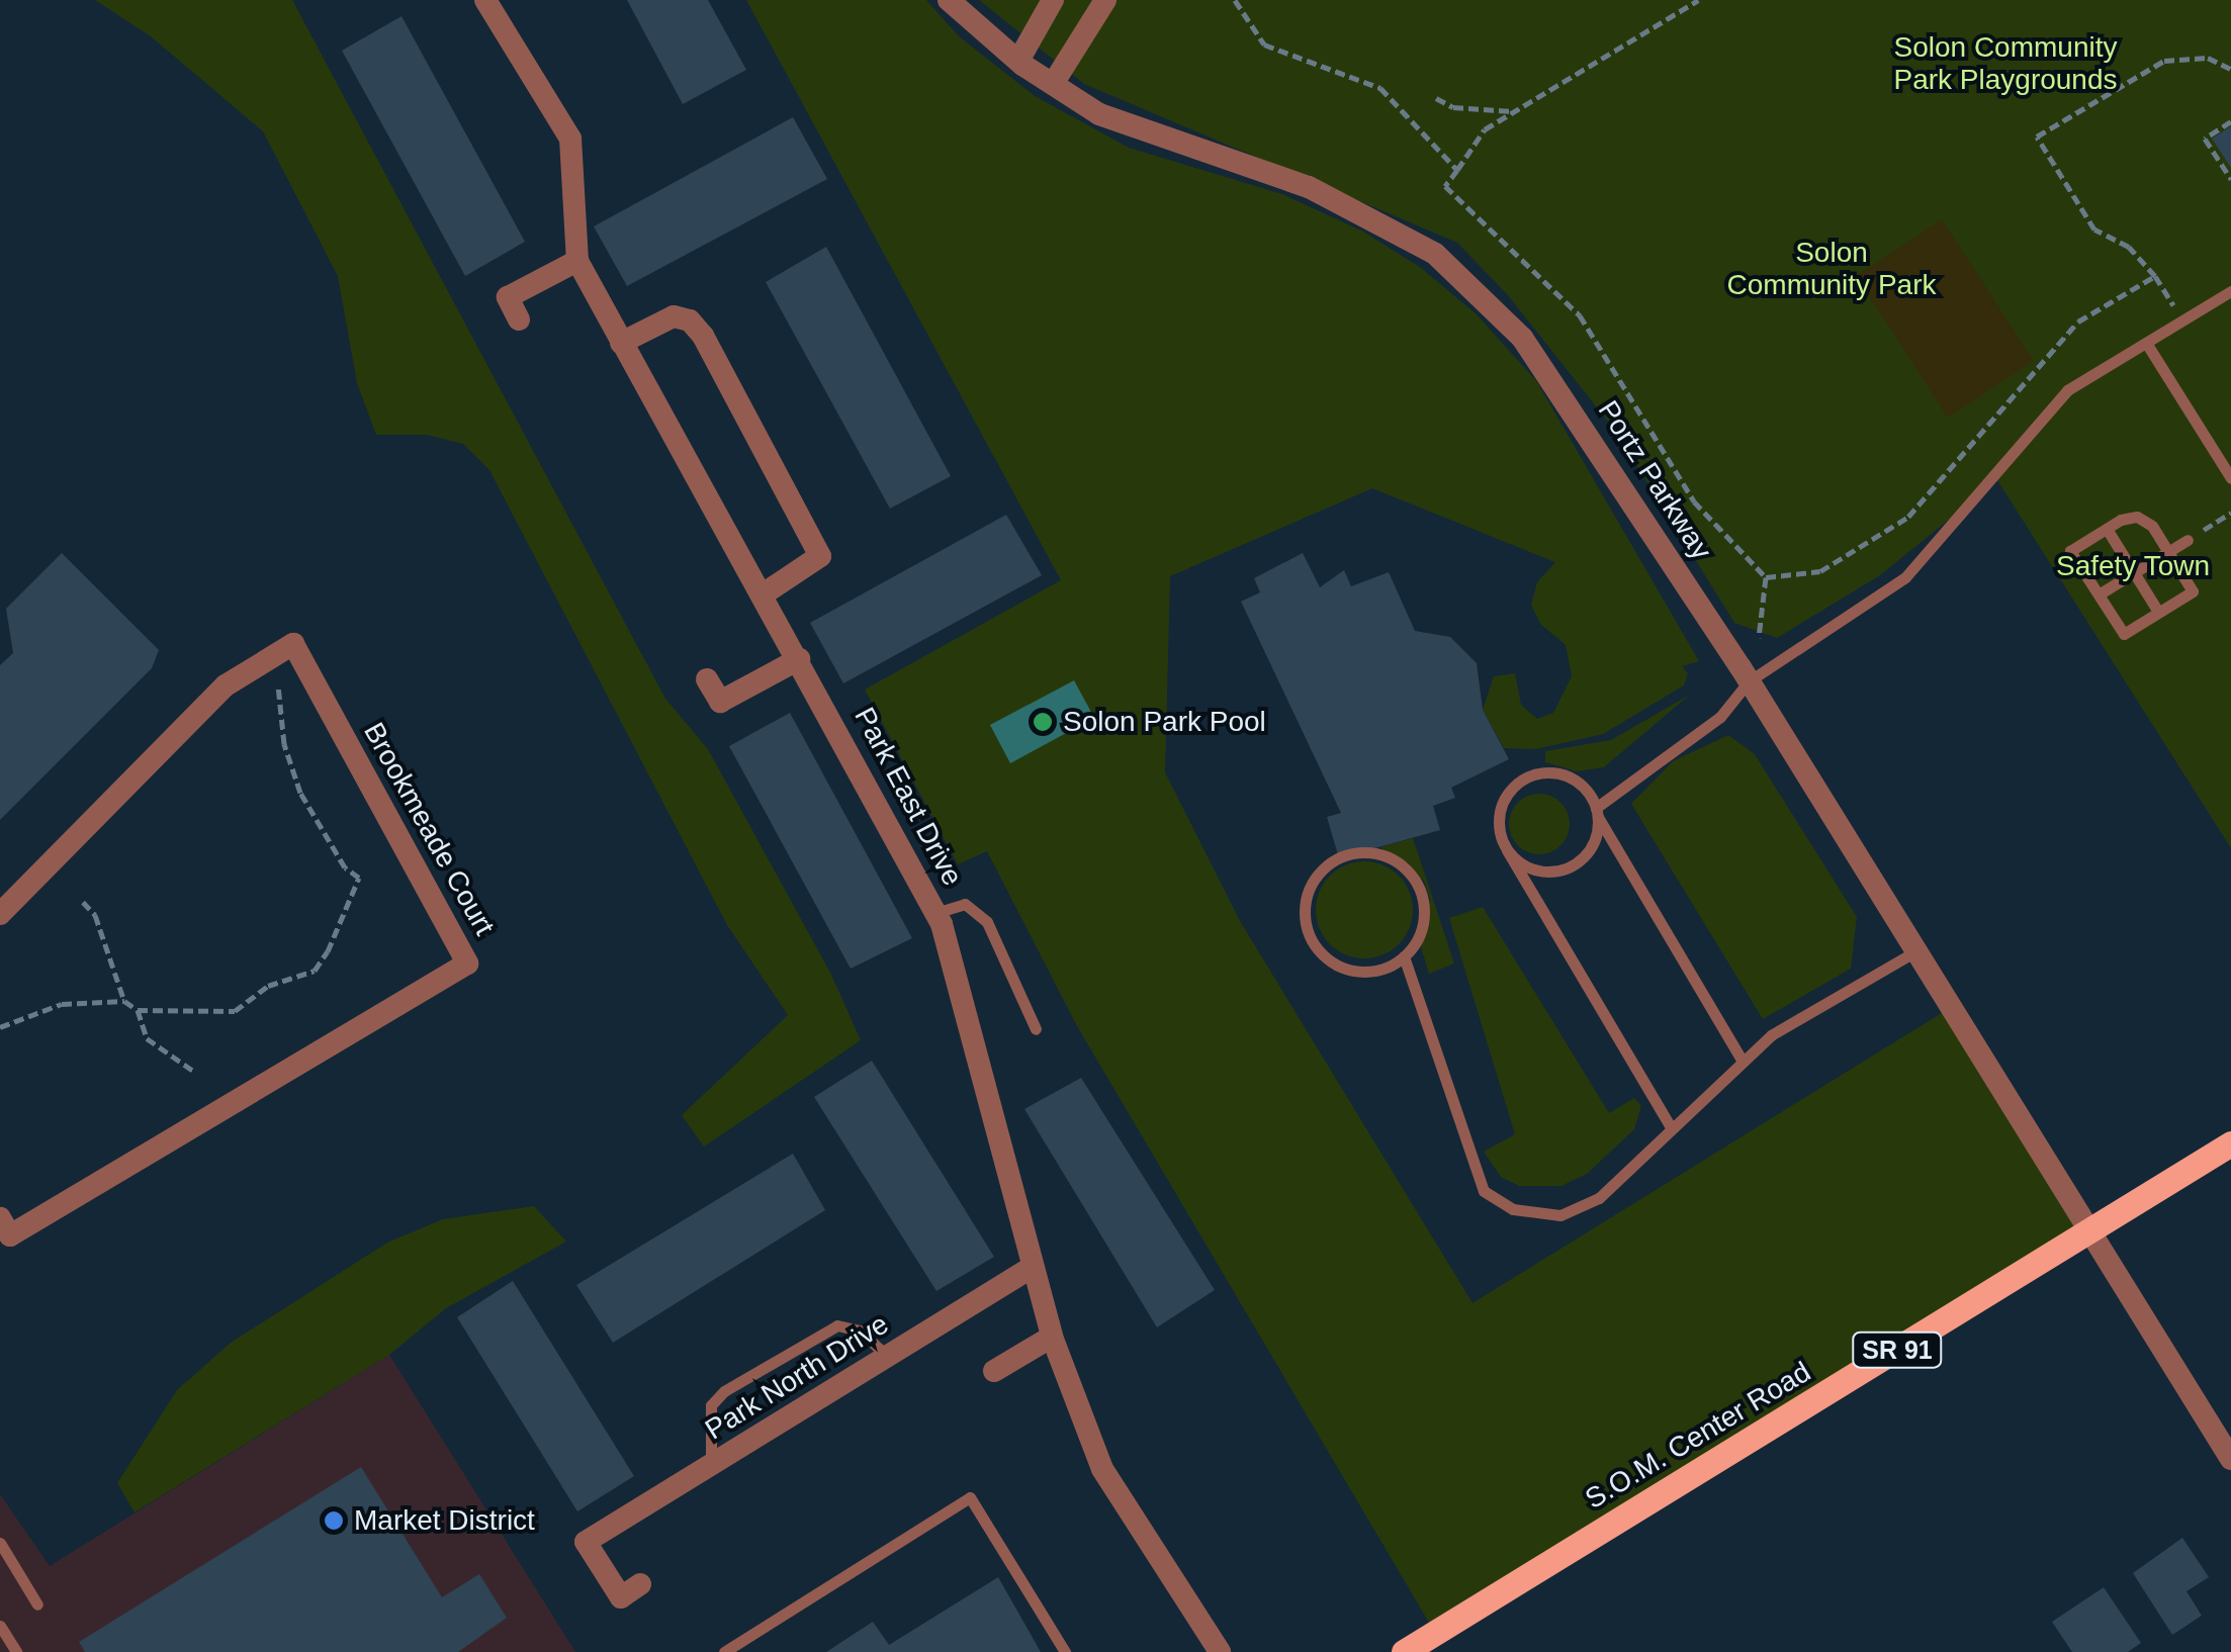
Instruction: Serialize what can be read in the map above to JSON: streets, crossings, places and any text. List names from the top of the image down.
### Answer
{
  "streets": {
    "main road": ["SR 91", "S.O.M. Center Road"],
    "street": [
      "Portz Parkway",
      "Park East Drive",
      "Brookmeade Court",
      "Park North Drive"
    ]
  },
  "crossings": [
    ["Portz Parkway", "S.O.M. Center Road"],
    ["Park East Drive", "Park North Drive"]
  ],
  "parks": ["Solon Community Park Playgrounds", "Solon Community Park", "Safety Town"],
  "places": ["Solon Park Pool", "Market District"]
}
